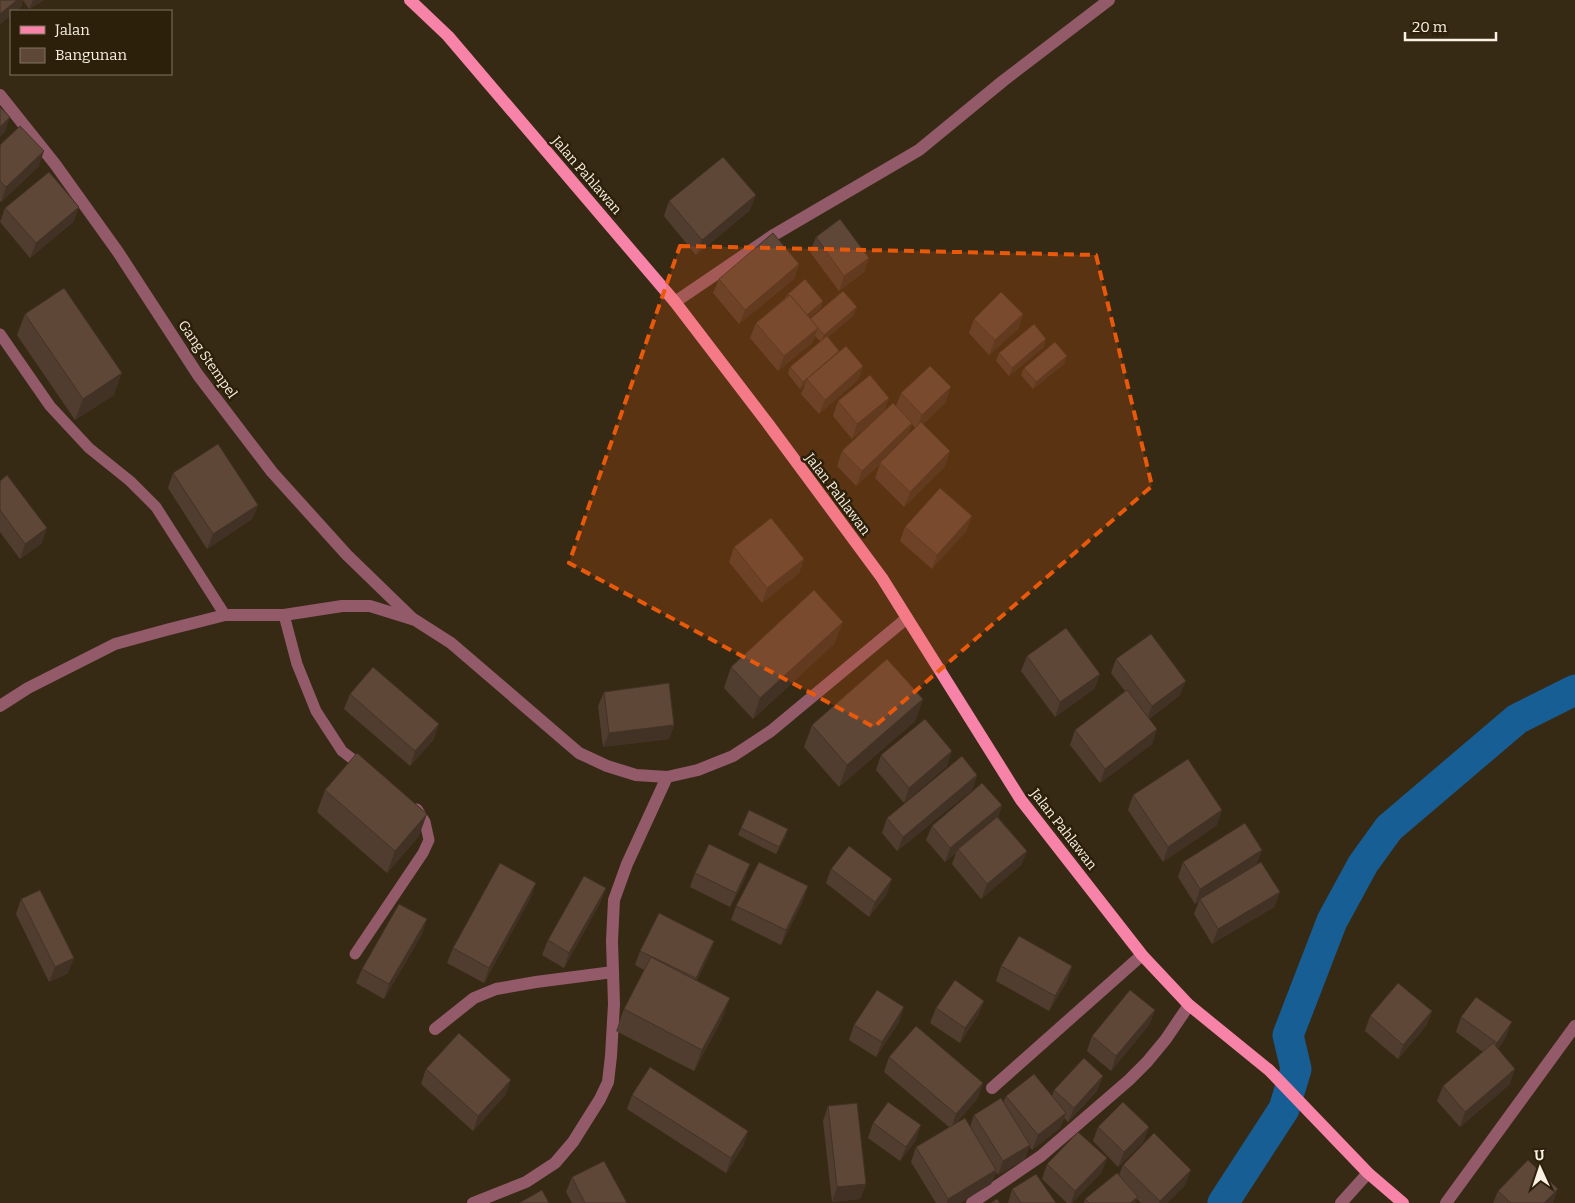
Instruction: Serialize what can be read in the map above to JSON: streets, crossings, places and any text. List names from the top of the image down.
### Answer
{
  "streets": {
    "main road": ["Jalan Pahlawan"],
    "street": ["Gang Stempel"]
  },
  "legend": ["Jalan", "Bangunan"],
  "scale_bar": "20 m",
  "north": "top"
}
